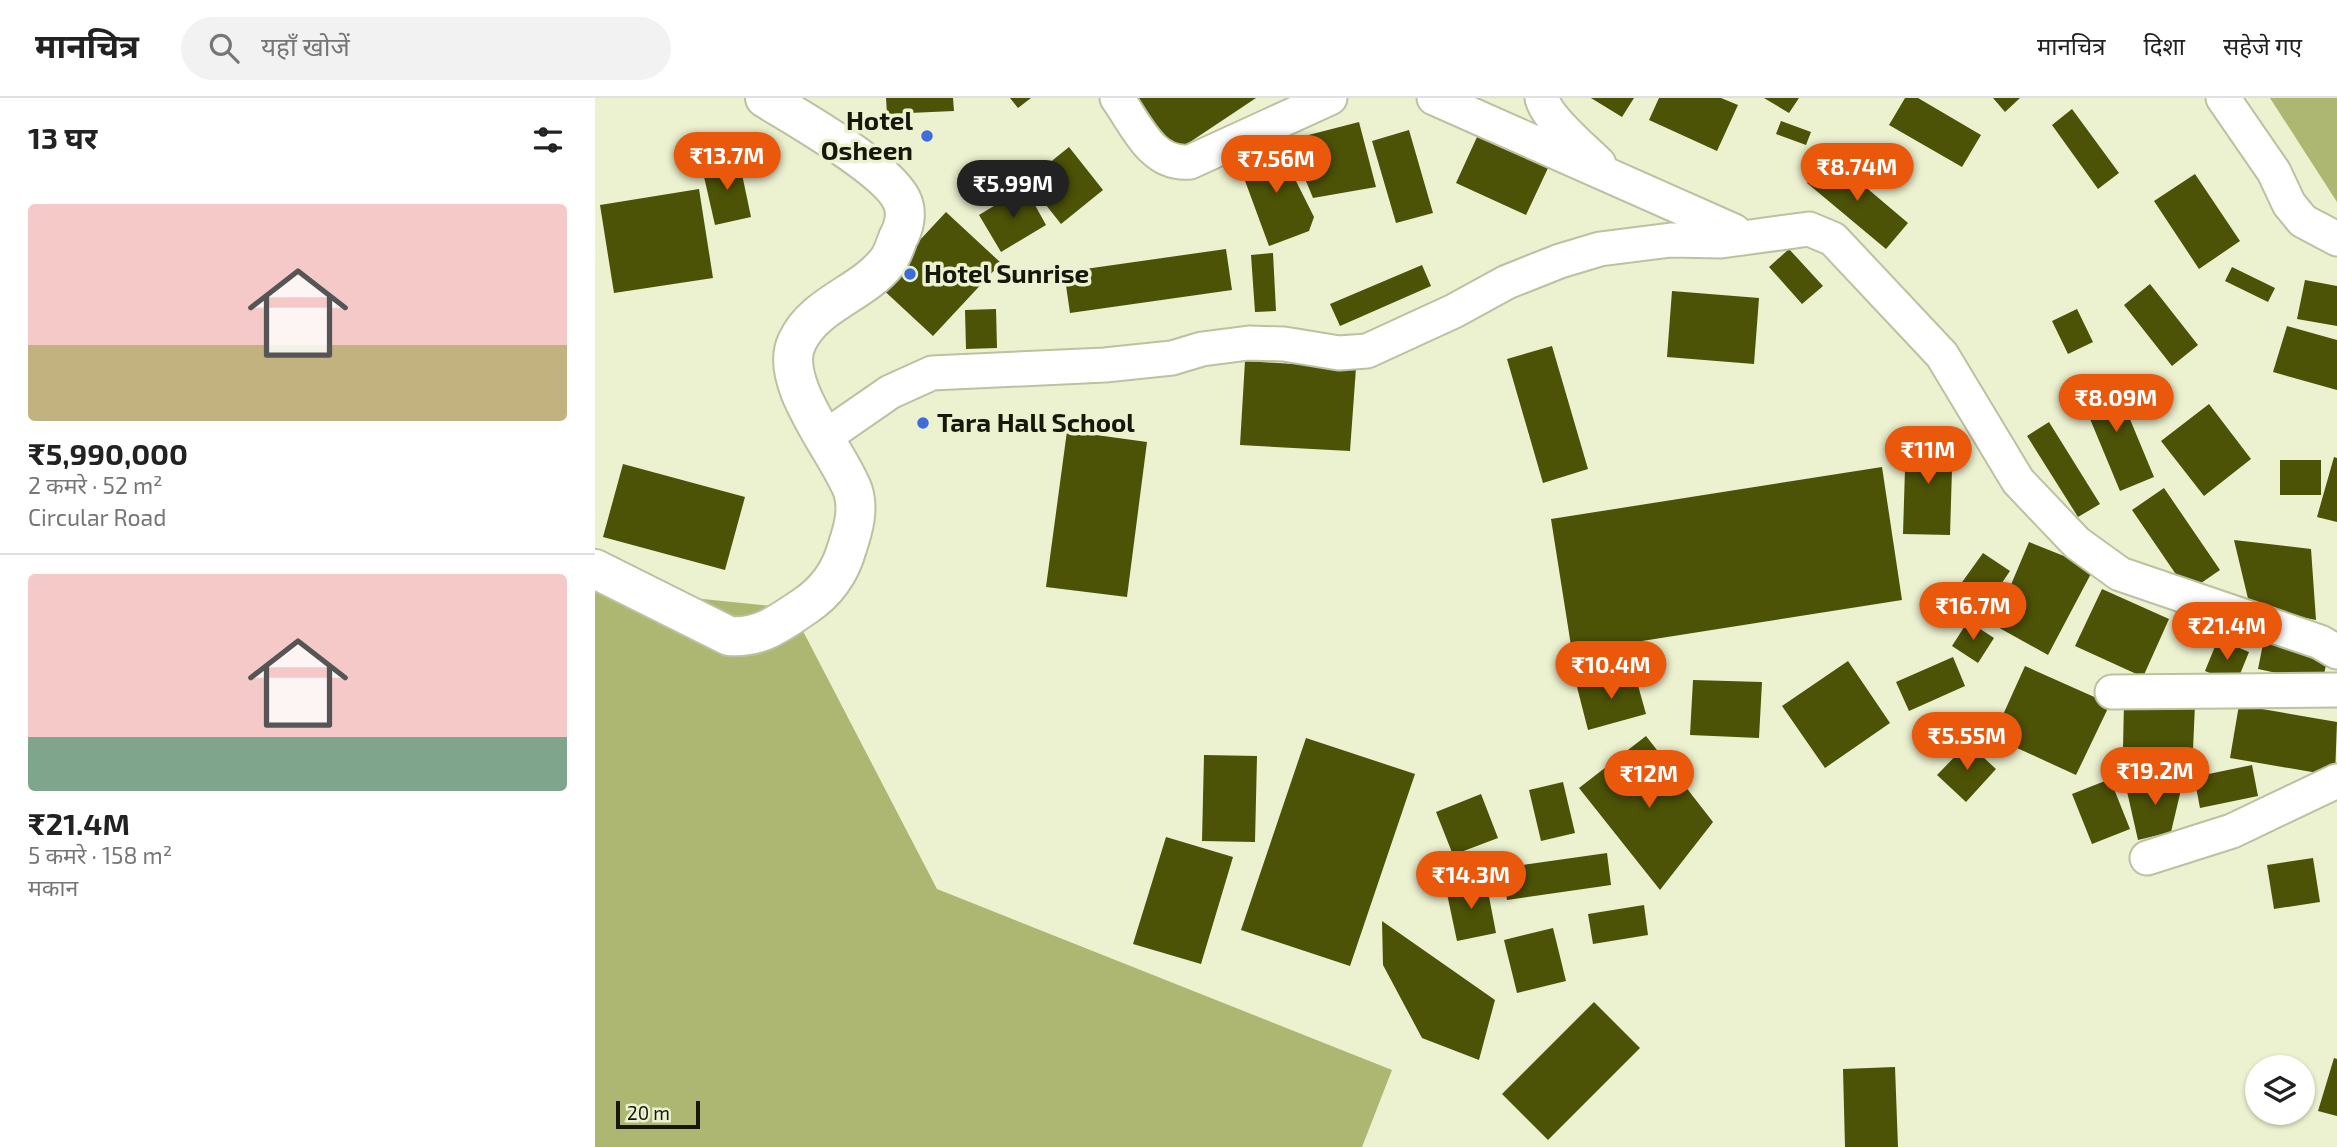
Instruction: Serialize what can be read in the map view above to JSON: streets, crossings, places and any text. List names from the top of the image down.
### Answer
{
  "places": ["Hotel Osheen", "Hotel Sunrise", "Tara Hall School"],
  "scale_bar": "20 m",
  "page": {
    "header": "मानचित्र",
    "search": "यहाँ खोजें",
    "nav": ["मानचित्र", "दिशा", "सहेजे गए"],
    "heading": "13 घर",
    "price": [
      "₹13.7M",
      "₹7.56M",
      "₹8.74M",
      "₹5.99M",
      "₹8.09M",
      "₹11M",
      "₹16.7M",
      "₹21.4M",
      "₹10.4M",
      "₹5.55M",
      "₹19.2M",
      "₹12M",
      "₹14.3M"
    ],
    "list": [
      {
        "name": "₹5,990,000",
        "note": "2 कमरे · 52 m² · Circular Road"
      },
      {
        "name": "₹21.4M",
        "note": "5 कमरे · 158 m² · मकान"
      }
    ],
    "scale": "20 m"
  }
}
